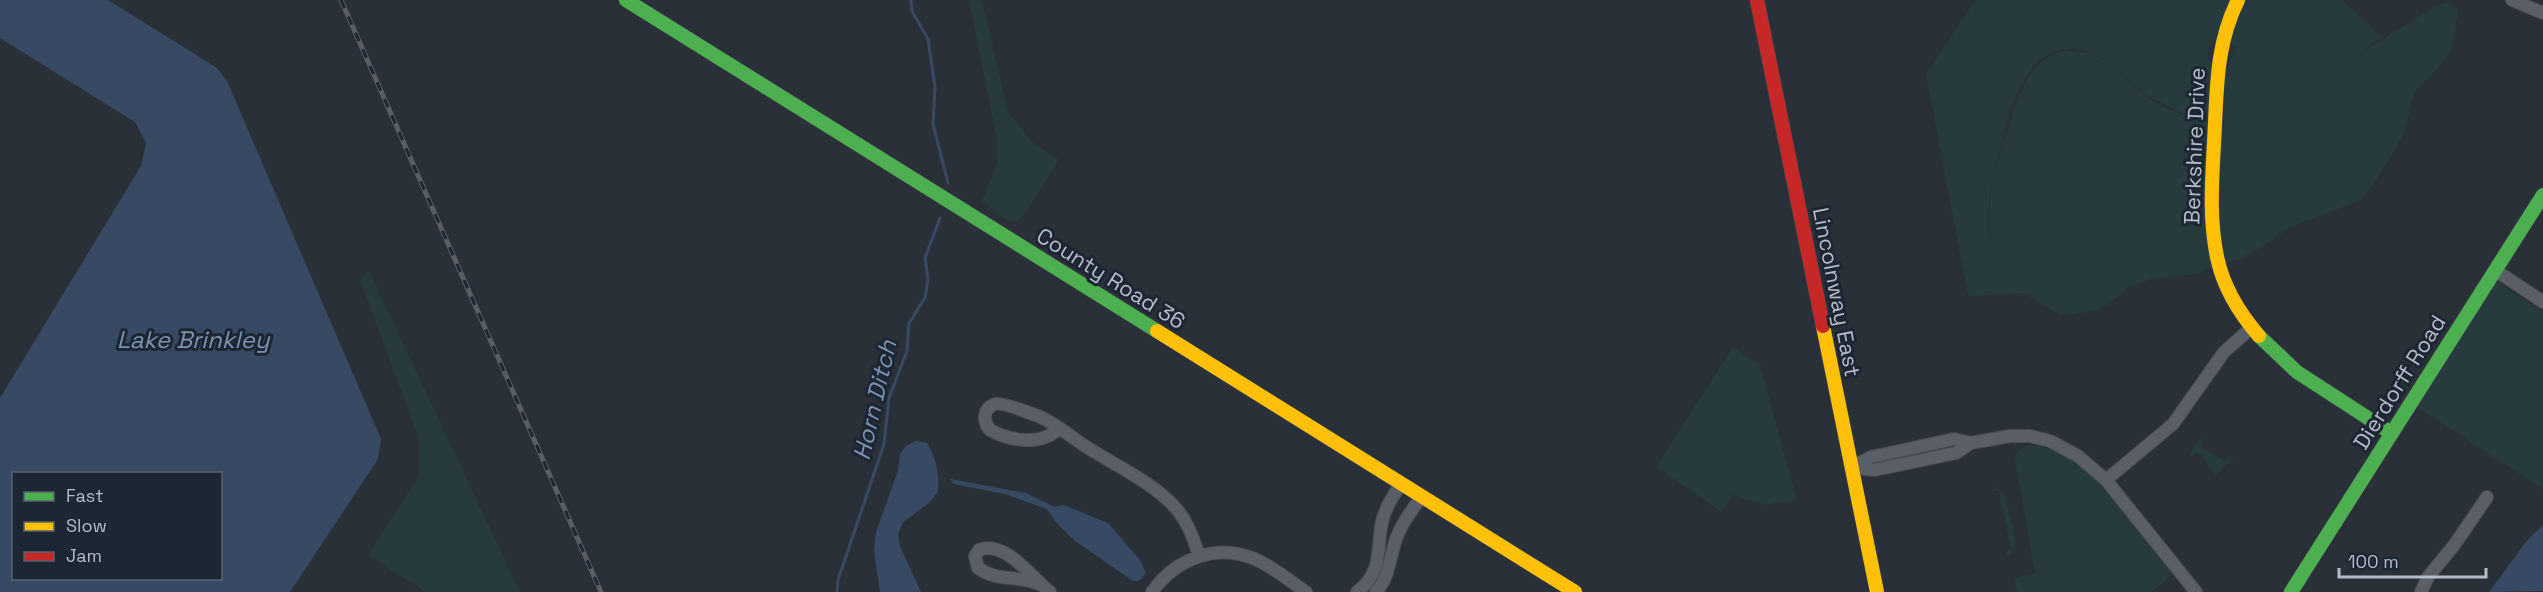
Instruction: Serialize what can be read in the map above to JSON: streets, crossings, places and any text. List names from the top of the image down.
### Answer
{
  "streets": {
    "main road": [
      "Berkshire Drive",
      "County Road 36",
      "Lincolnway East",
      "Dierdorff Road"
    ]
  },
  "crossings": [
    ["Berkshire Drive", "Dierdorff Road"]
  ],
  "water": ["Lake Brinkley", "Horn Ditch"],
  "legend": ["Fast", "Slow", "Jam"],
  "scale_bar": "100 m"
}
